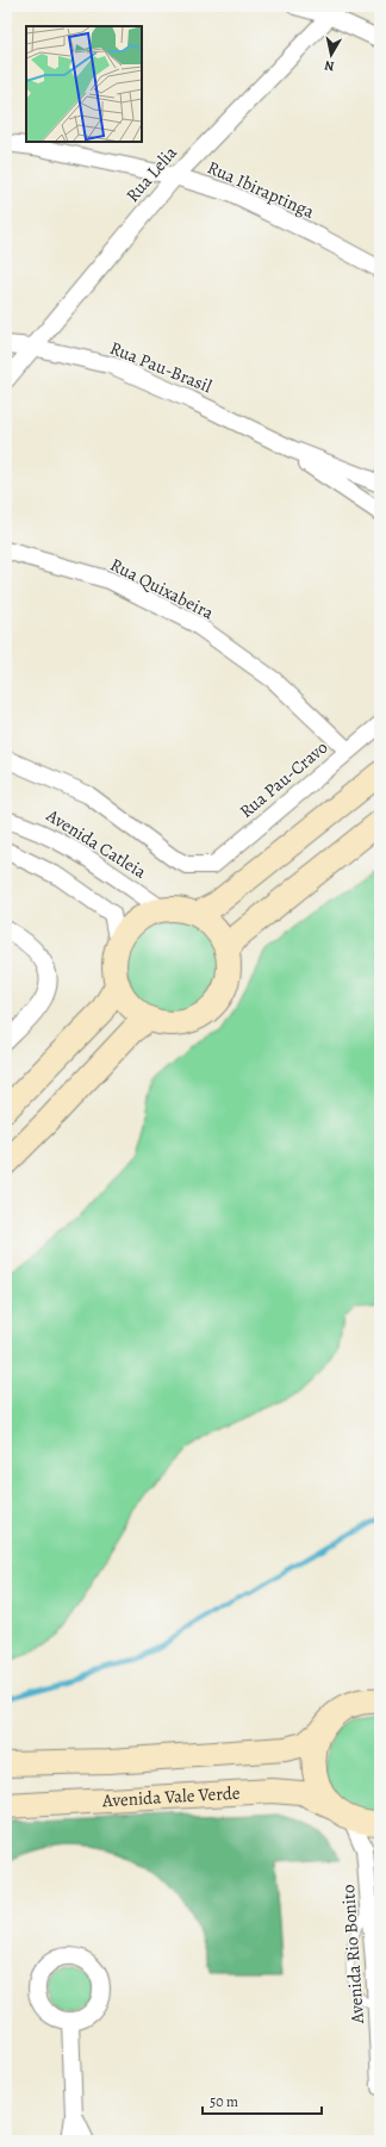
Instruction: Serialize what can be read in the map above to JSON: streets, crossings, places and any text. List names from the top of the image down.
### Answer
{
  "streets": {
    "street": [
      "Rua Lelia",
      "Rua Ibiraptinga",
      "Rua Pau-Brasil",
      "Rua Quixabeira",
      "Rua Pau-Cravo",
      "Avenida Catleia",
      "Avenida Vale Verde",
      "Avenida Rio Bonito"
    ]
  },
  "crossings": [
    ["Rua Lelia", "Rua Ibiraptinga"],
    ["Rua Lelia", "Rua Pau-Brasil"],
    ["Rua Quixabeira", "Rua Pau-Cravo"],
    ["Avenida Vale Verde", "Avenida Rio Bonito"]
  ],
  "scale_bar": "50 m",
  "north": "bottom"
}
